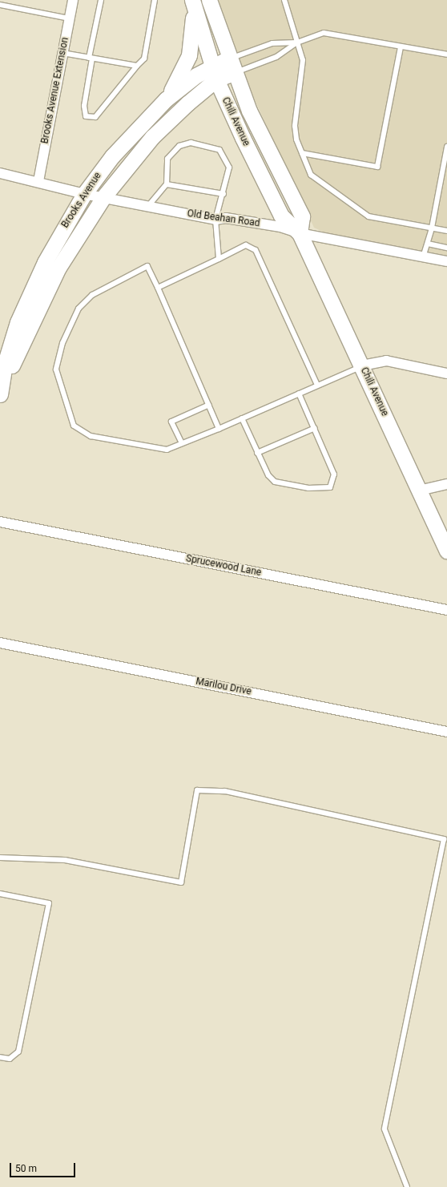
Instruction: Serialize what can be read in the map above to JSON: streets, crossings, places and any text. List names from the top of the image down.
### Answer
{
  "streets": {
    "main road": ["Chili Avenue", "Brooks Avenue"],
    "street": [
      "Brooks Avenue Extension",
      "Old Beahan Road",
      "Sprucewood Lane",
      "Marilou Drive"
    ]
  },
  "crossings": [
    ["Brooks Avenue Extension", "Old Beahan Road"],
    ["Chili Avenue", "Brooks Avenue"],
    ["Chili Avenue", "Old Beahan Road"],
    ["Brooks Avenue", "Old Beahan Road"]
  ],
  "scale_bar": "50 m"
}
